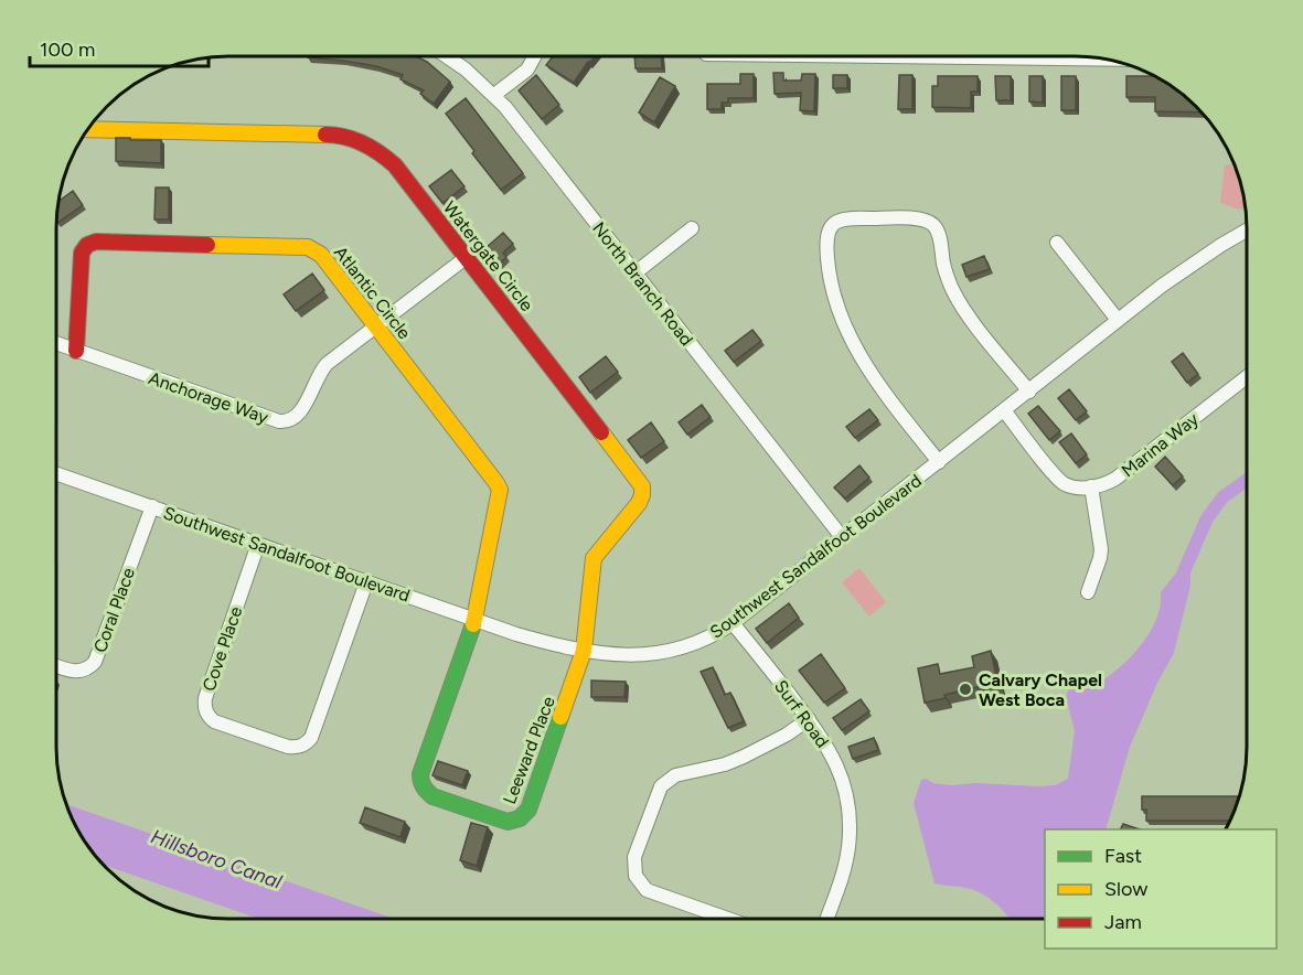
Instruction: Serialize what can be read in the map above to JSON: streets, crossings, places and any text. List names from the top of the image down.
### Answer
{
  "streets": {
    "street": [
      "Watergate Circle",
      "North Branch Road",
      "Atlantic Circle",
      "Anchorage Way",
      "Marina Way",
      "Southwest Sandalfoot Boulevard",
      "Coral Place",
      "Cove Place",
      "Surf Road",
      "Leeward Place"
    ]
  },
  "crossings": [
    ["Watergate Circle", "Anchorage Way"],
    ["Watergate Circle", "Southwest Sandalfoot Boulevard"],
    ["Watergate Circle", "Leeward Place"],
    ["North Branch Road", "Southwest Sandalfoot Boulevard"],
    ["Atlantic Circle", "Anchorage Way"],
    ["Atlantic Circle", "Southwest Sandalfoot Boulevard"],
    ["Atlantic Circle", "Leeward Place"],
    ["Southwest Sandalfoot Boulevard", "Coral Place"],
    ["Southwest Sandalfoot Boulevard", "Cove Place"],
    ["Southwest Sandalfoot Boulevard", "Surf Road"],
    ["Southwest Sandalfoot Boulevard", "Leeward Place"]
  ],
  "water": ["Hillsboro Canal"],
  "places": ["Calvary Chapel West Boca"],
  "legend": ["Fast", "Slow", "Jam"],
  "scale_bar": "100 m"
}
